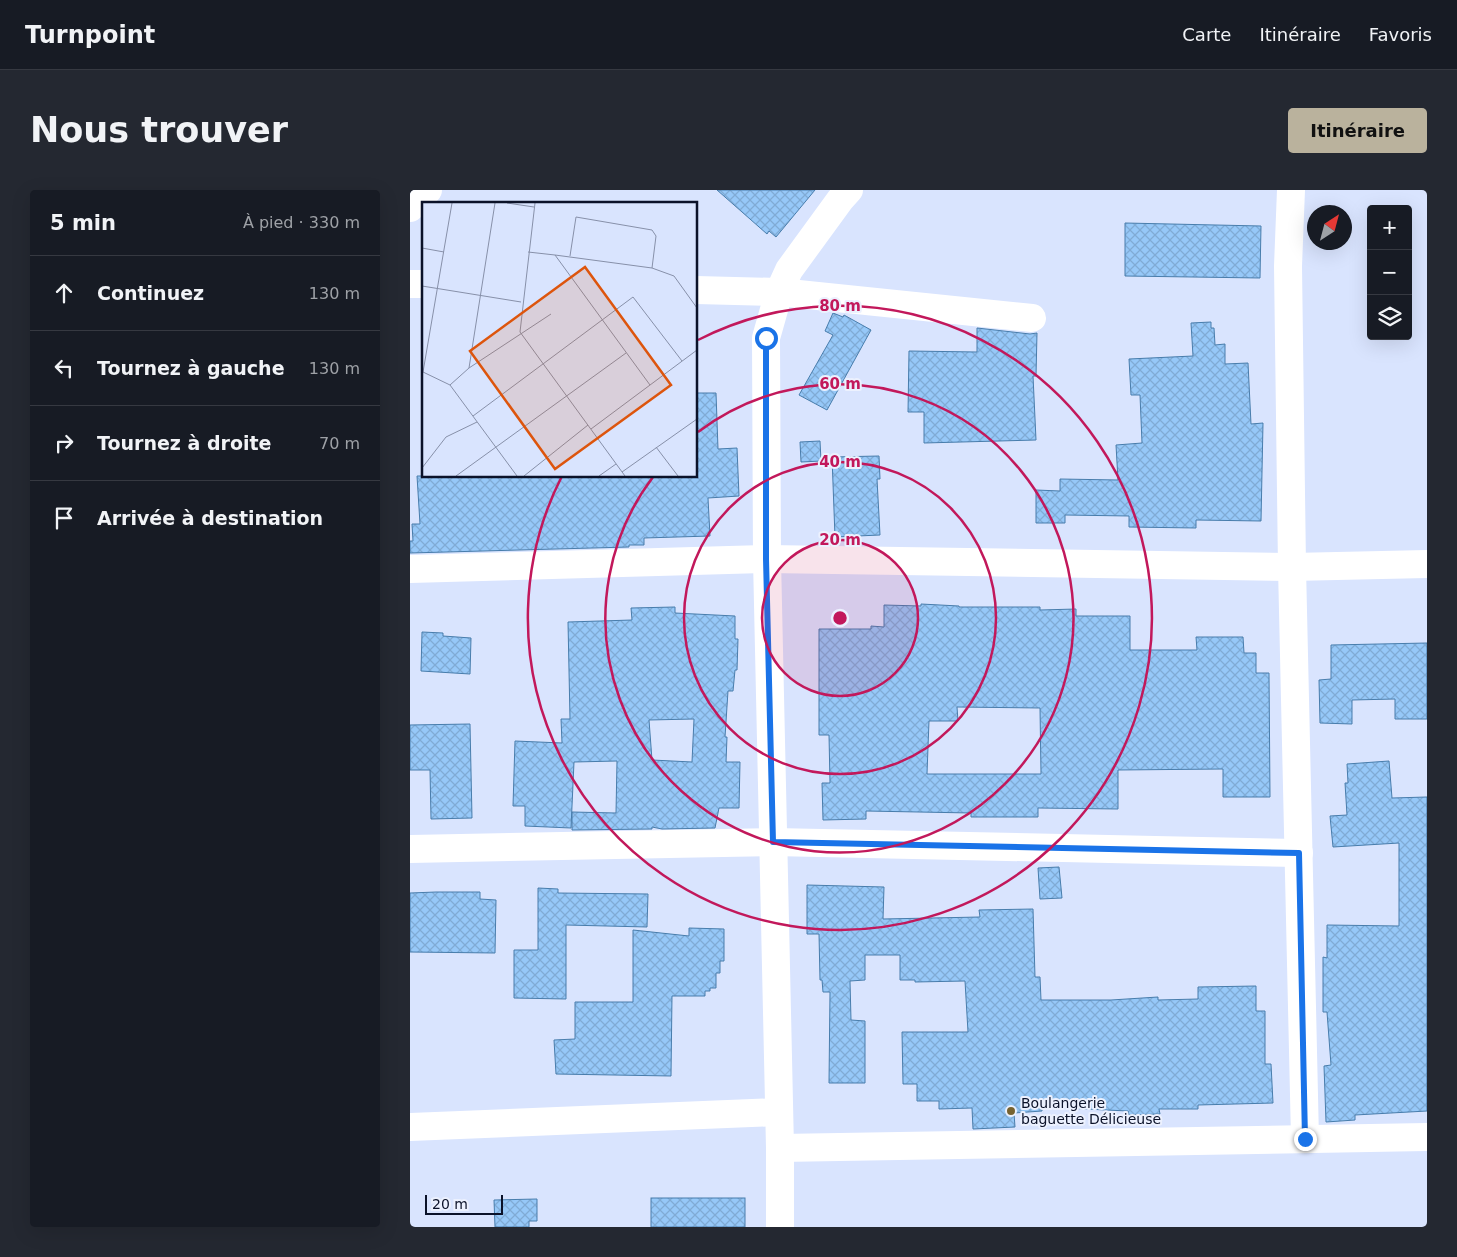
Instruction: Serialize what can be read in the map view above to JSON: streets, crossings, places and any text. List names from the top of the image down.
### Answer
{
  "places": ["Boulangerie baguette Délicieuse"],
  "scale_bar": "20 m",
  "north": "top right",
  "page": {
    "header": "Turnpoint",
    "nav": ["Carte", "Itinéraire", "Favoris"],
    "buttons": "Itinéraire",
    "title": "Nous trouver",
    "heading": ["5 min", "À pied · 330 m"],
    "map_buttons": ["+", "−"],
    "list": [
      ["Continuez", "130 m"],
      ["Tournez à gauche", "130 m"],
      ["Tournez à droite", "70 m"],
      "Arrivée à destination"
    ],
    "scale": "20 m"
  },
  "rings": [
    "80 m",
    "60 m",
    "40 m",
    "20 m"
  ]
}
